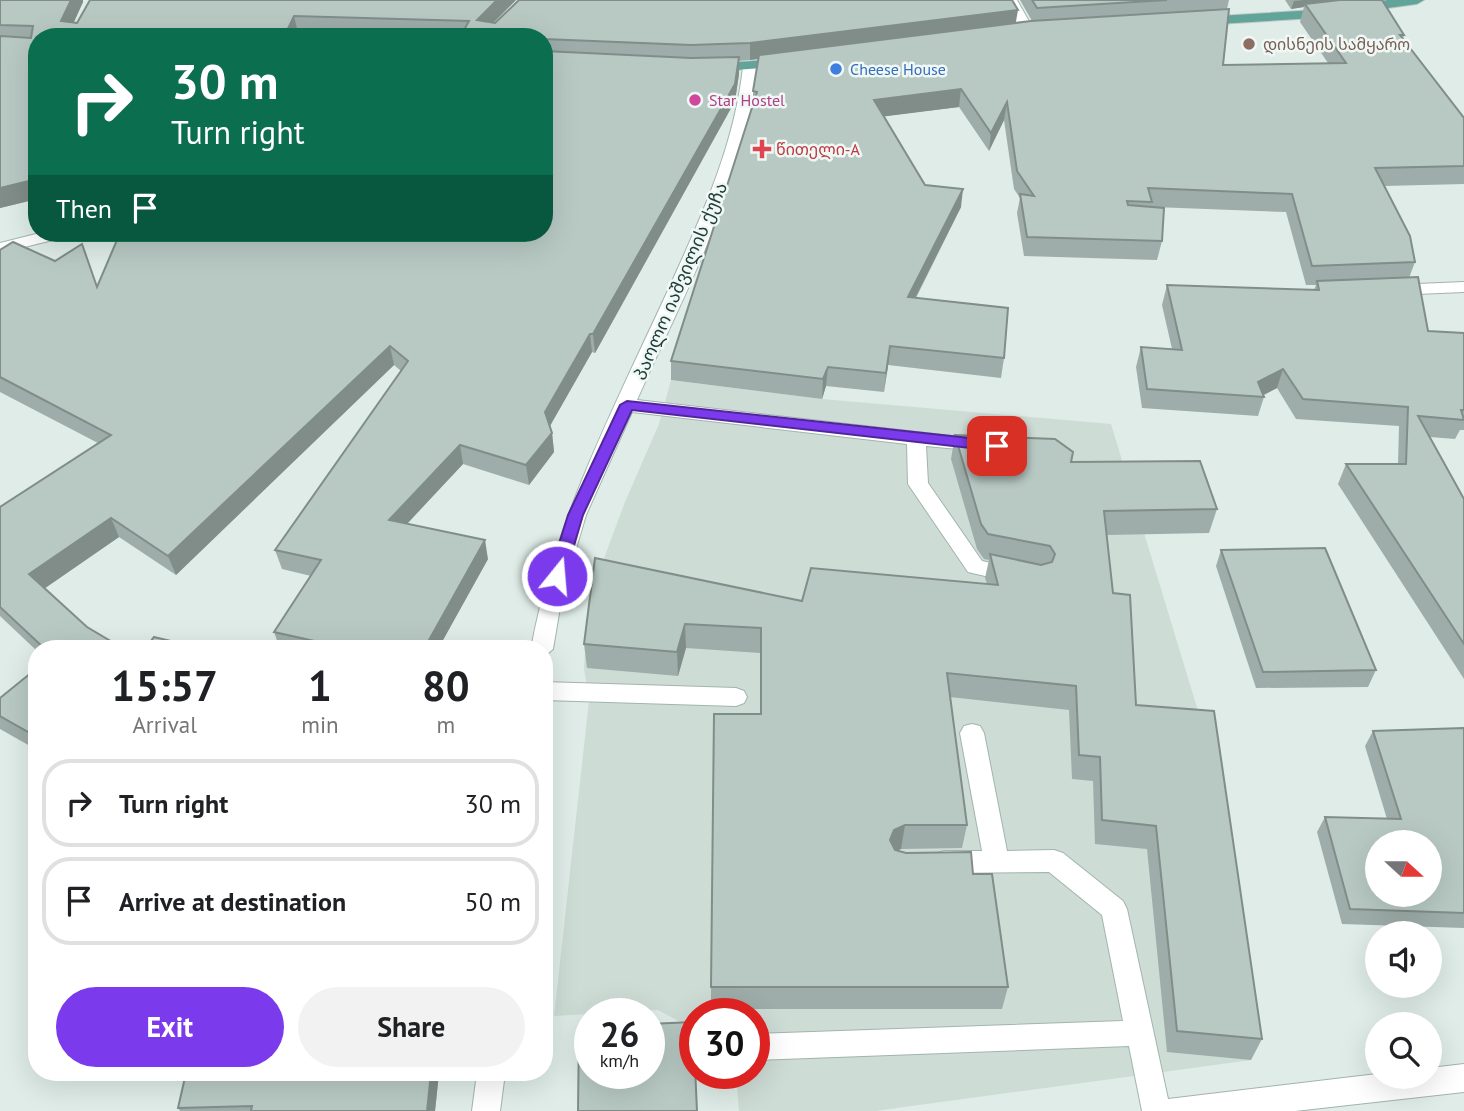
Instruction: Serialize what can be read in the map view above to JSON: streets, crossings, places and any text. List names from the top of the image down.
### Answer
{
  "streets": {
    "street": ["პაოლო იაშვილის ქუჩა"]
  },
  "places": {
    "other": ["დისნეის სამყარო", "Cheese House", "Star Hostel"],
    "health": ["წითელი-A"]
  },
  "north": "right",
  "page": {
    "turn": ["30 m", "Turn right"],
    "then": "Then",
    "eta": [
      "15:57",
      "Arrival",
      "1",
      "min",
      "80",
      "m"
    ],
    "list": [
      {
        "name": "Turn right",
        "value": "30 m"
      },
      {
        "name": "Arrive at destination",
        "value": "50 m"
      }
    ],
    "buttons": ["Exit", "Share"],
    "speed": "26 km/h",
    "limit": "30"
  }
}
